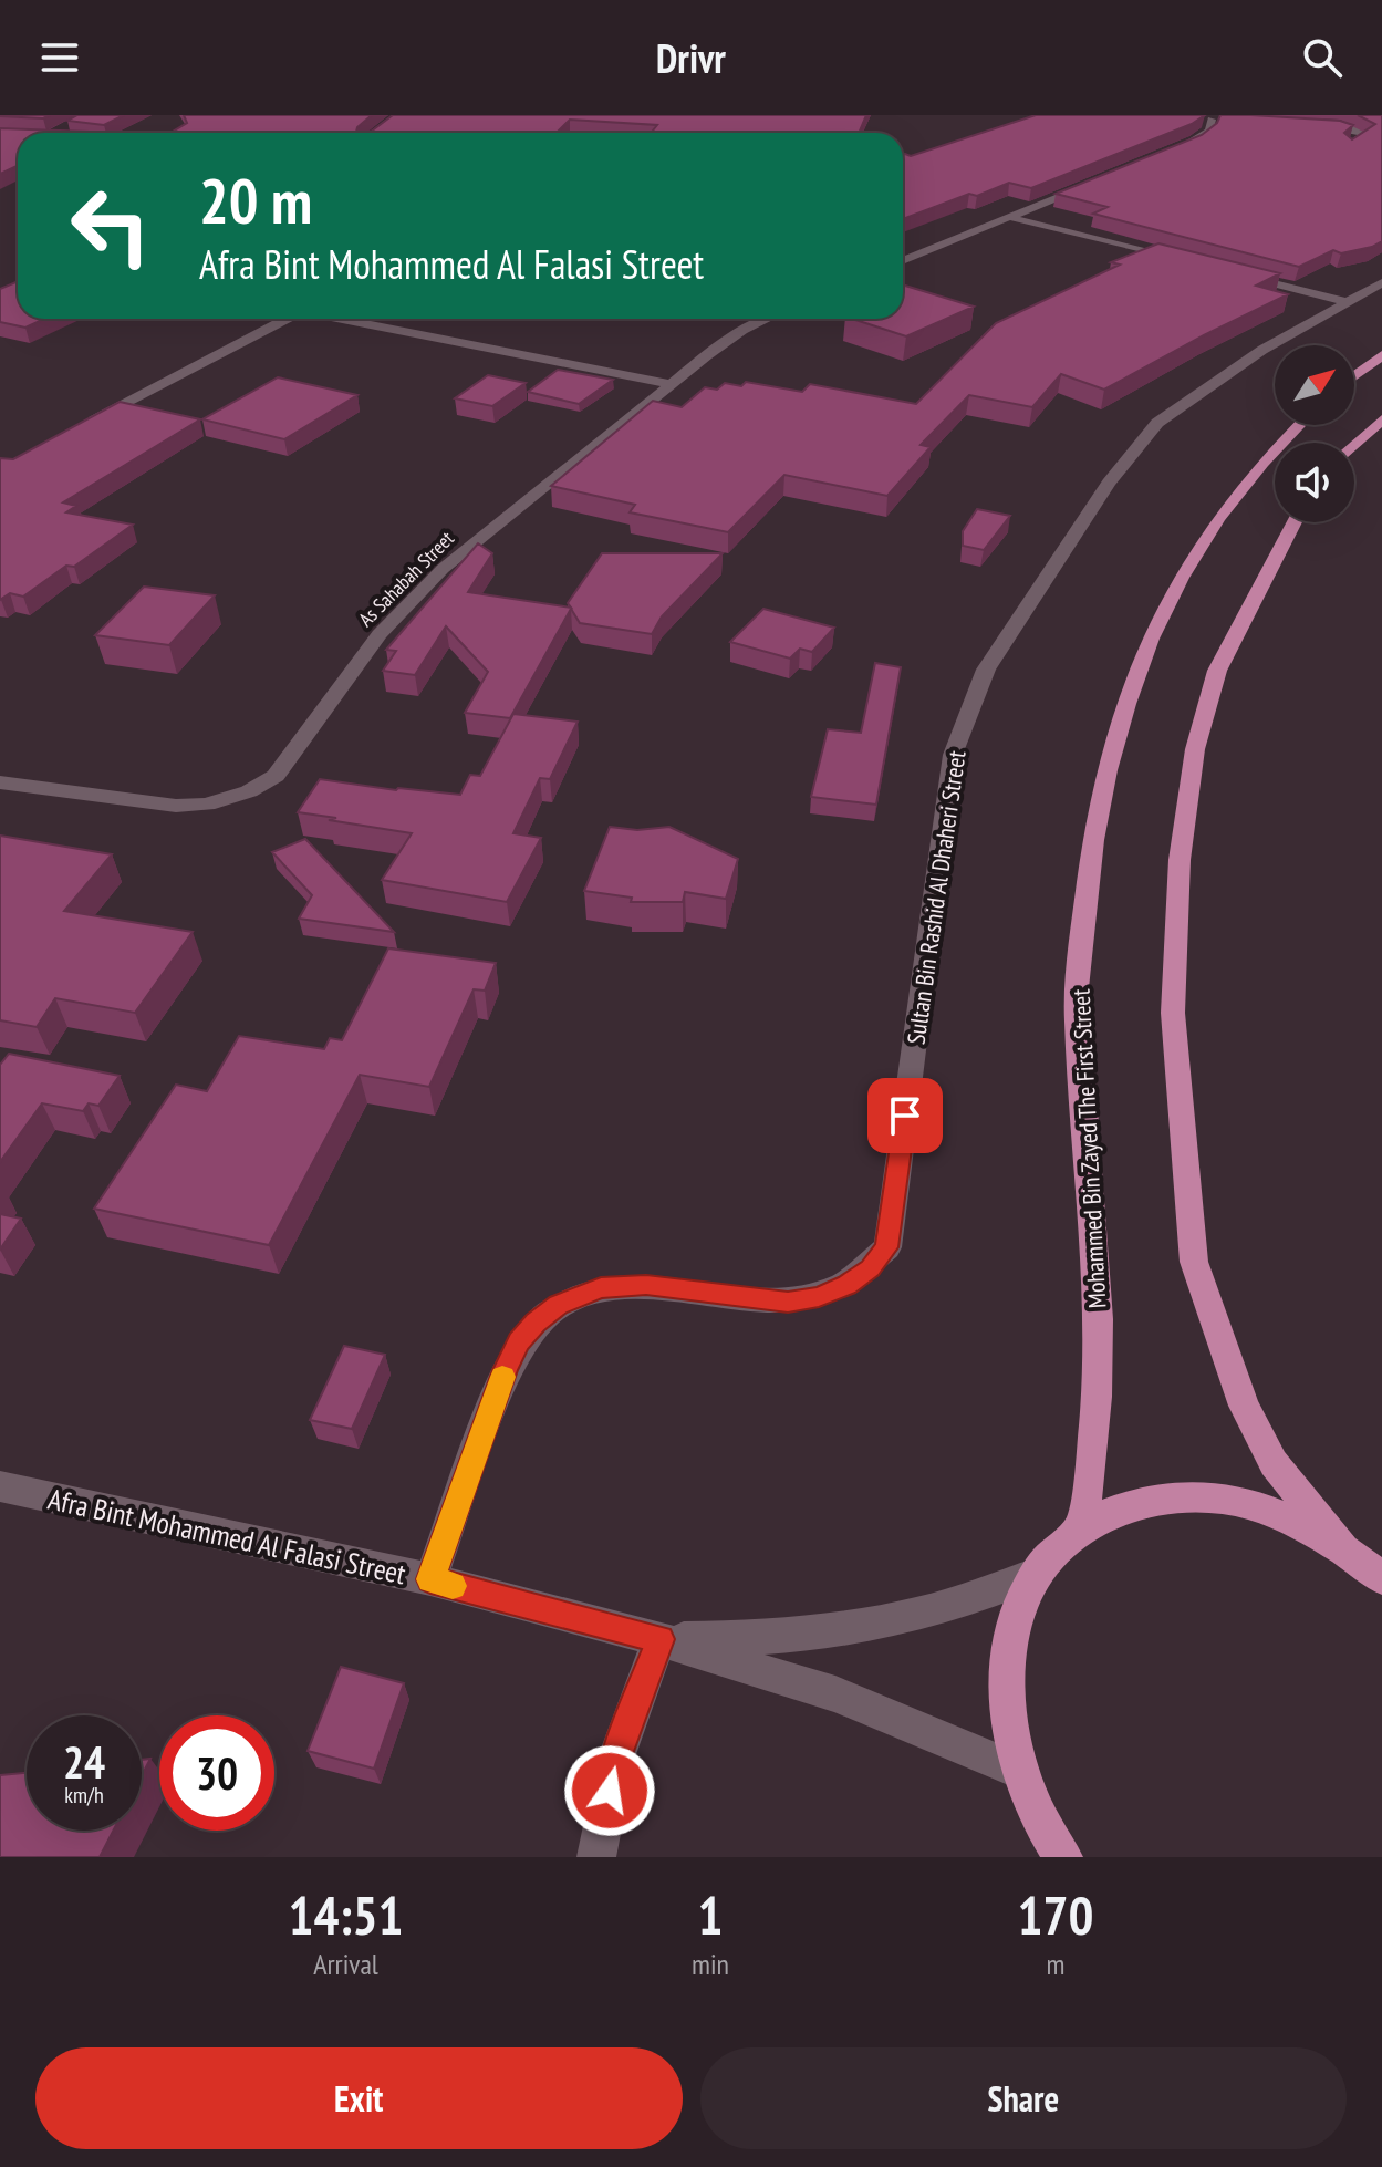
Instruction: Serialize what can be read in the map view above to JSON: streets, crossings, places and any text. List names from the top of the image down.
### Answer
{
  "streets": {
    "main road": ["Mohammed Bin Zayed The First Street"],
    "street": ["As Sahabah Street", "Sultan Bin Rashid Al Dhaheri Street", "Afra Bint Mohammed Al Falasi Street"]
  },
  "crossings": [
    ["Sultan Bin Rashid Al Dhaheri Street", "Afra Bint Mohammed Al Falasi Street"]
  ],
  "north": "top right",
  "page": {
    "header": "Drivr",
    "turn": ["20 m", "Afra Bint Mohammed Al Falasi Street"],
    "speed": "24 km/h",
    "limit": "30",
    "eta": [
      "14:51",
      "Arrival",
      "1",
      "min",
      "170",
      "m"
    ],
    "buttons": ["Exit", "Share"]
  }
}
